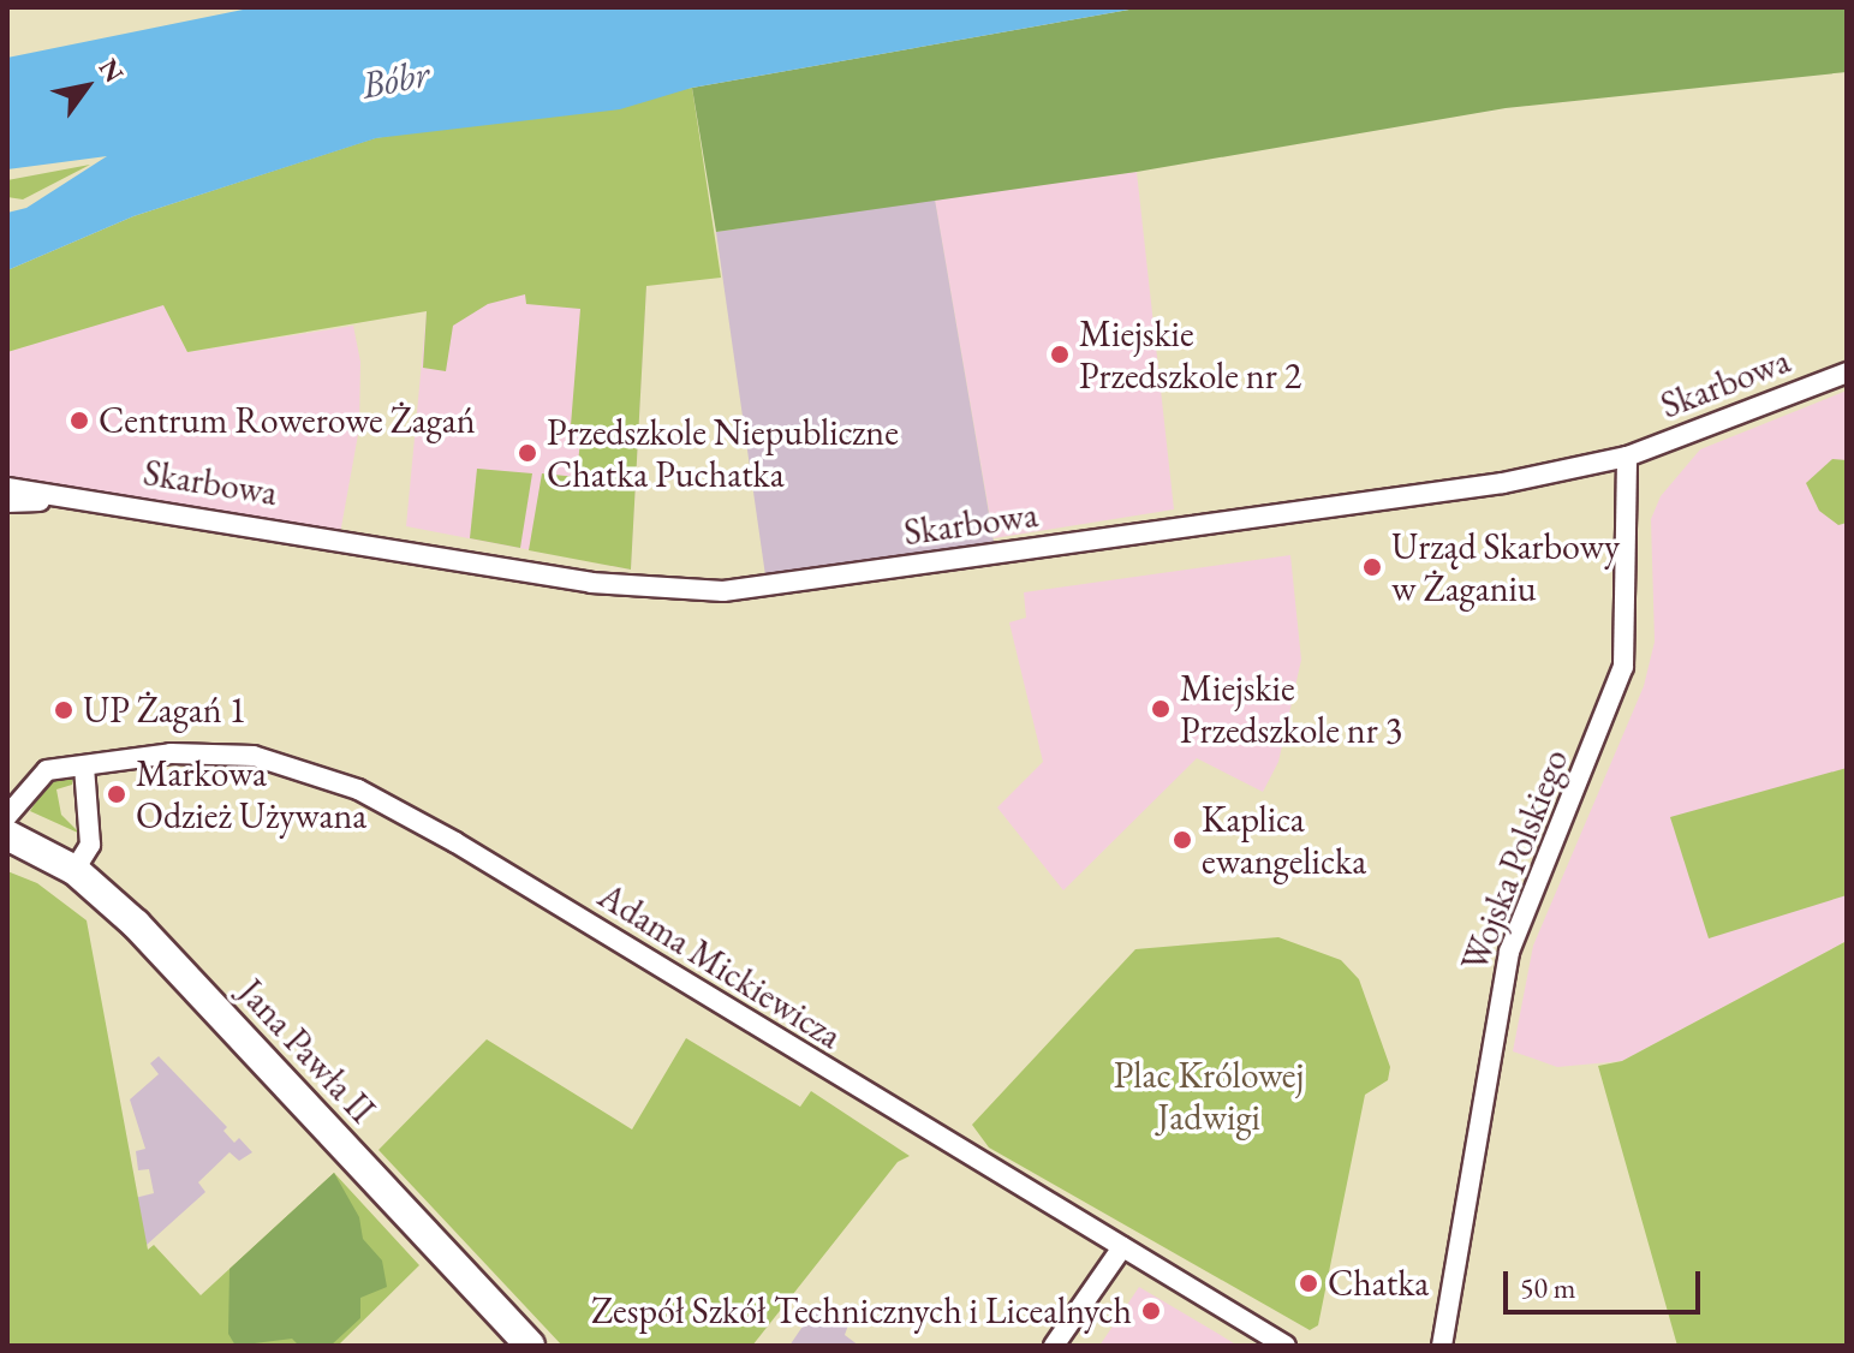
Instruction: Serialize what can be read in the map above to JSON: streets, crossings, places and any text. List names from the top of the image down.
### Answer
{
  "streets": {
    "main road": ["Jana Pawła II"],
    "street": ["Skarbowa", "Wojska Polskiego", "Adama Mickiewicza"]
  },
  "crossings": [
    ["Skarbowa", "Wojska Polskiego"]
  ],
  "water": ["Bóbr"],
  "parks": ["Plac Królowej Jadwigi"],
  "places": [
    "Miejskie Przedszkole nr 2",
    "Centrum Rowerowe Żagań",
    "Przedszkole Niepubliczne Chatka Puchatka",
    "Urząd Skarbowy w Żaganiu",
    "Miejskie Przedszkole nr 3",
    "UP Żagań 1",
    "Markowa Odzież Używana",
    "Kaplica ewangelicka",
    "Chatka",
    "Zespół Szkół Technicznych i Licealnych"
  ],
  "scale_bar": "50 m",
  "north": "top right"
}
